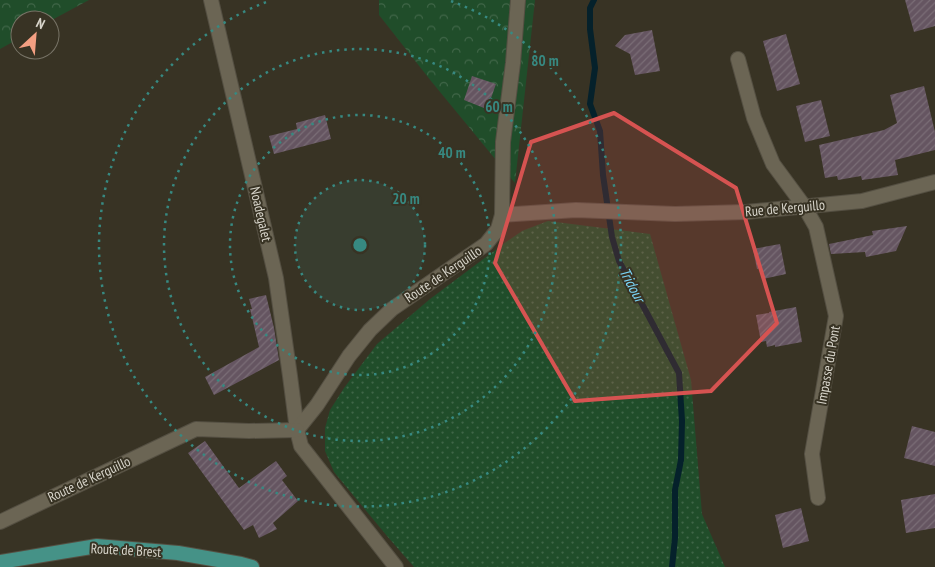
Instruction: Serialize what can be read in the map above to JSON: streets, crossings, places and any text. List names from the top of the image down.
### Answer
{
  "streets": {
    "main road": ["Route de Brest"],
    "street": [
      "Rue de Kerguillo",
      "Noadegalet",
      "Route de Kerguillo",
      "Impasse du Pont"
    ]
  },
  "crossings": [
    ["Rue de Kerguillo", "Route de Kerguillo"],
    ["Rue de Kerguillo", "Impasse du Pont"],
    ["Noadegalet", "Route de Kerguillo"]
  ],
  "water": ["Tridour"],
  "north": "top right",
  "rings": [
    "80 m",
    "60 m",
    "40 m",
    "20 m"
  ]
}
